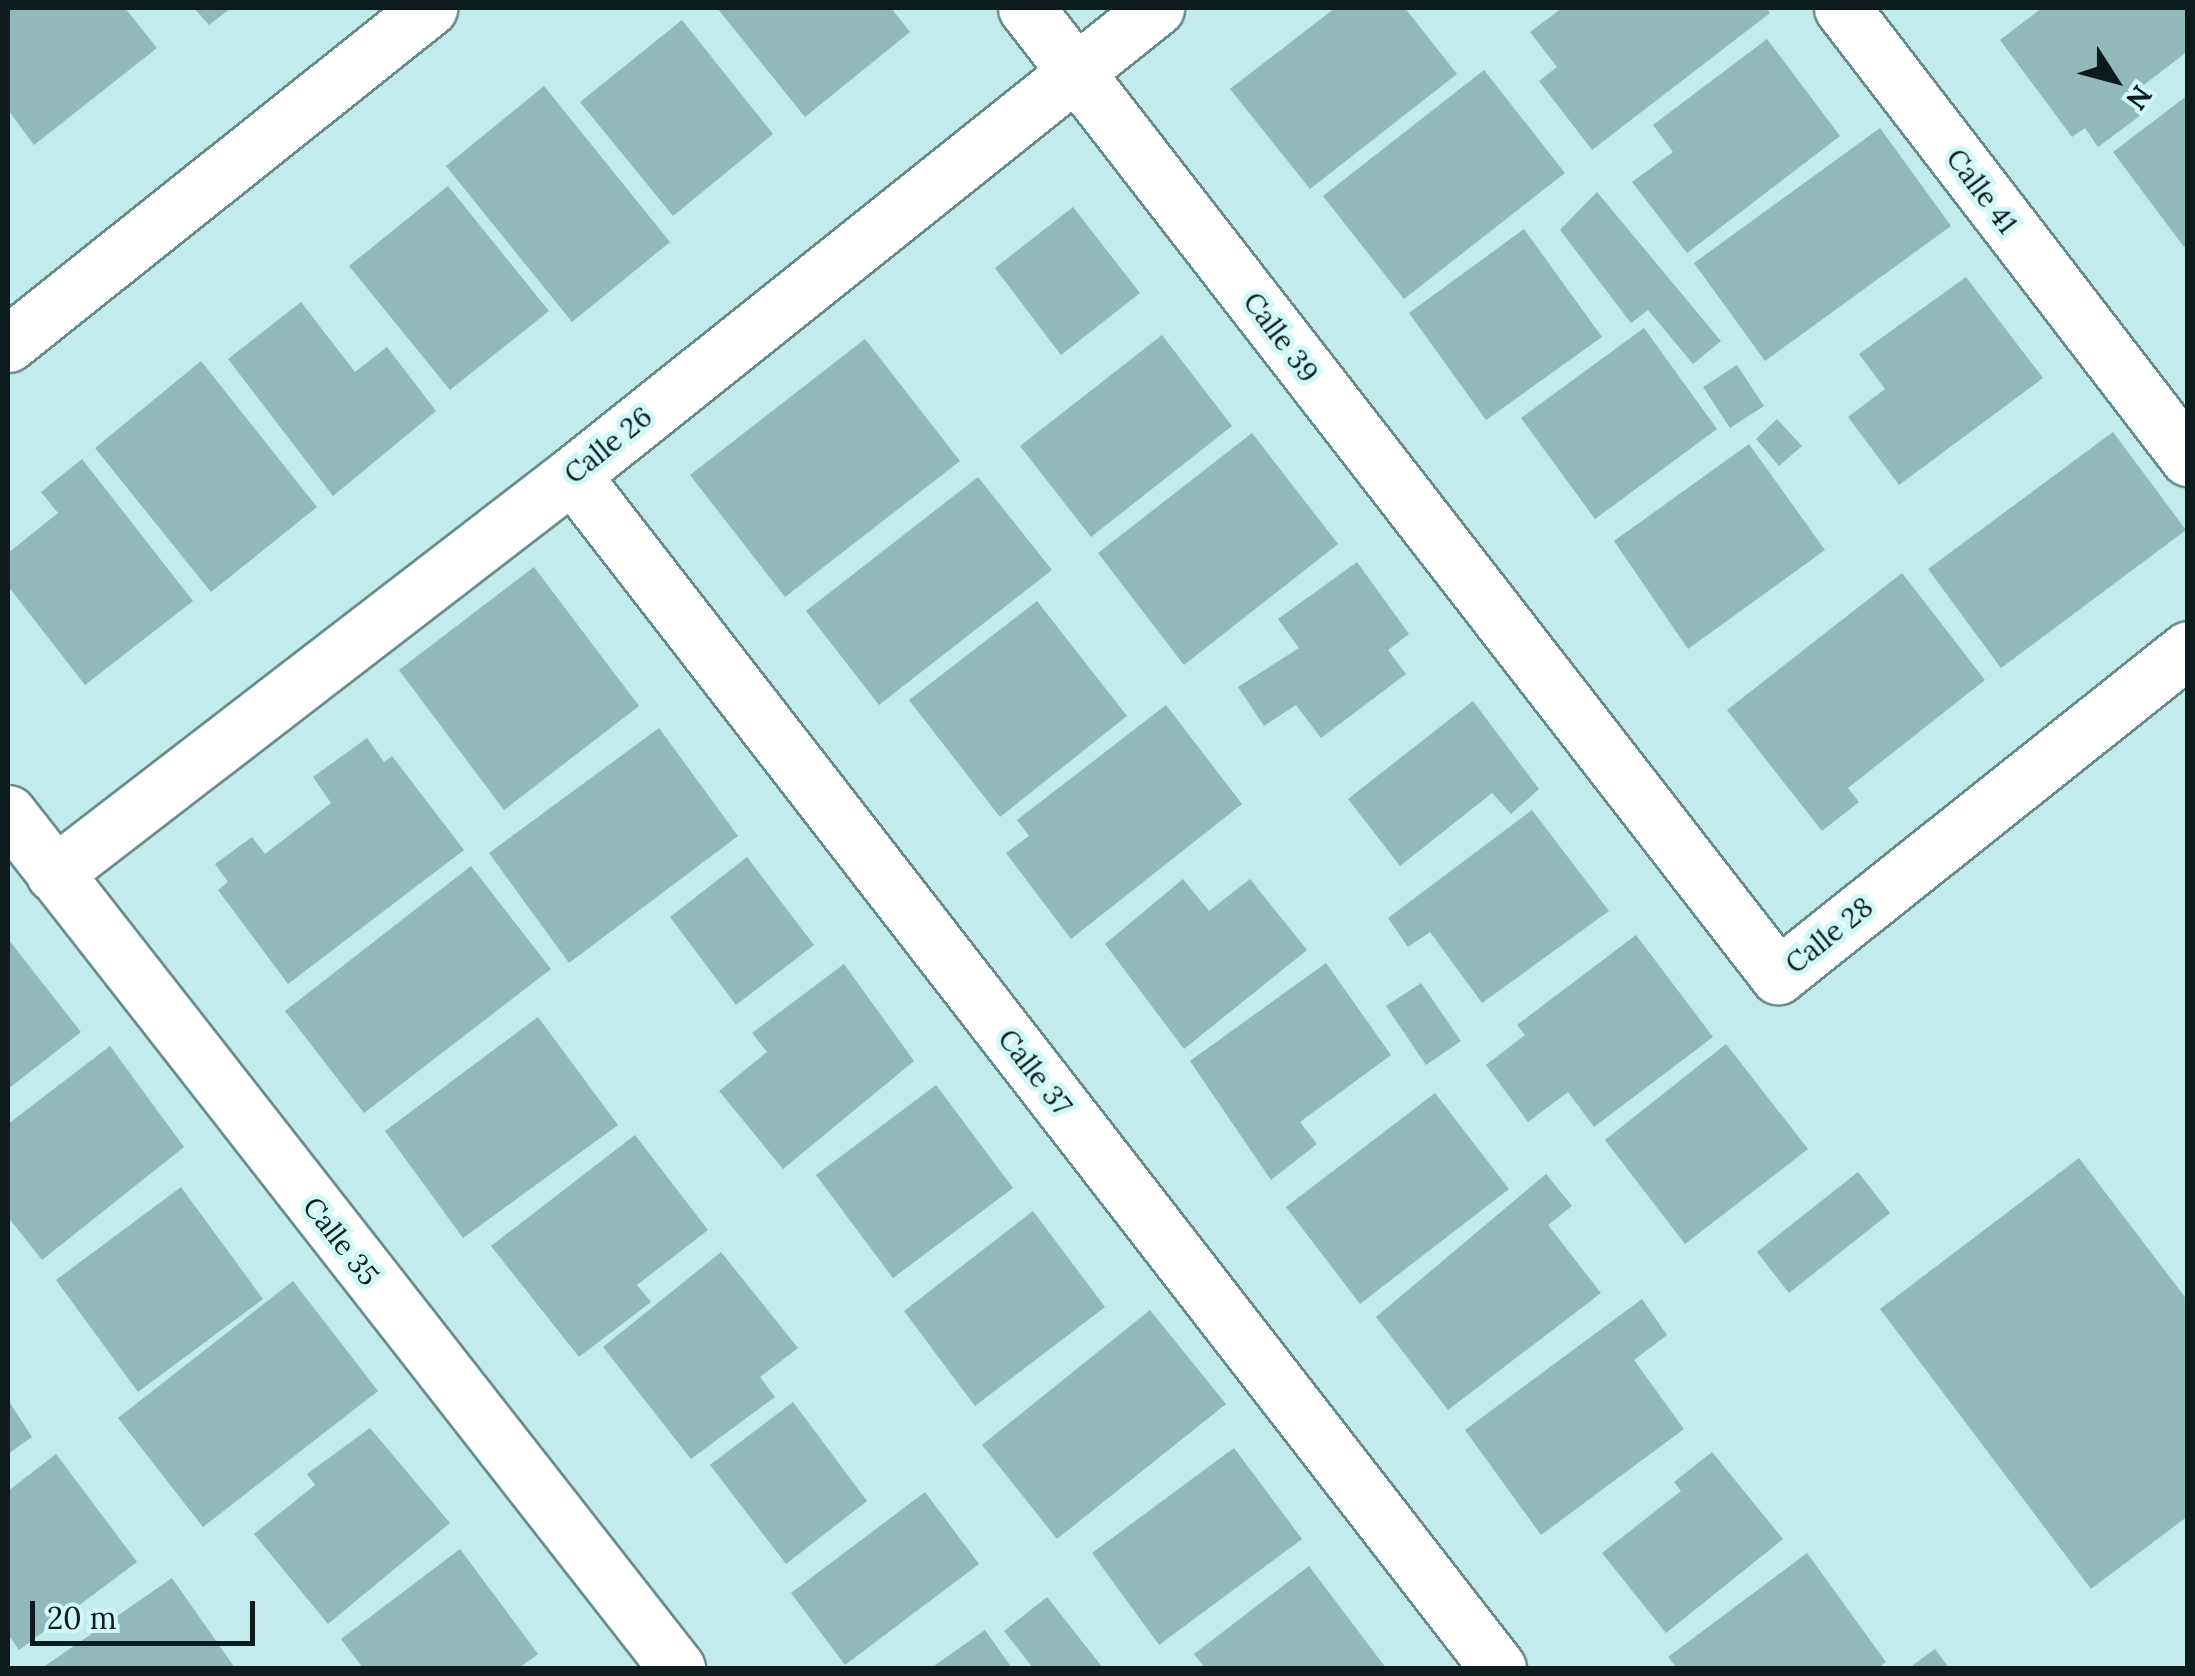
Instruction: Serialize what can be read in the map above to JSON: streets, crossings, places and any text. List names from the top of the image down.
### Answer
{
  "streets": {
    "street": [
      "Calle 41",
      "Calle 39",
      "Calle 26",
      "Calle 28",
      "Calle 37",
      "Calle 35"
    ]
  },
  "crossings": [
    ["Calle 39", "Calle 26"],
    ["Calle 39", "Calle 28"],
    ["Calle 26", "Calle 37"],
    ["Calle 26", "Calle 35"]
  ],
  "scale_bar": "20 m",
  "north": "bottom right"
}
